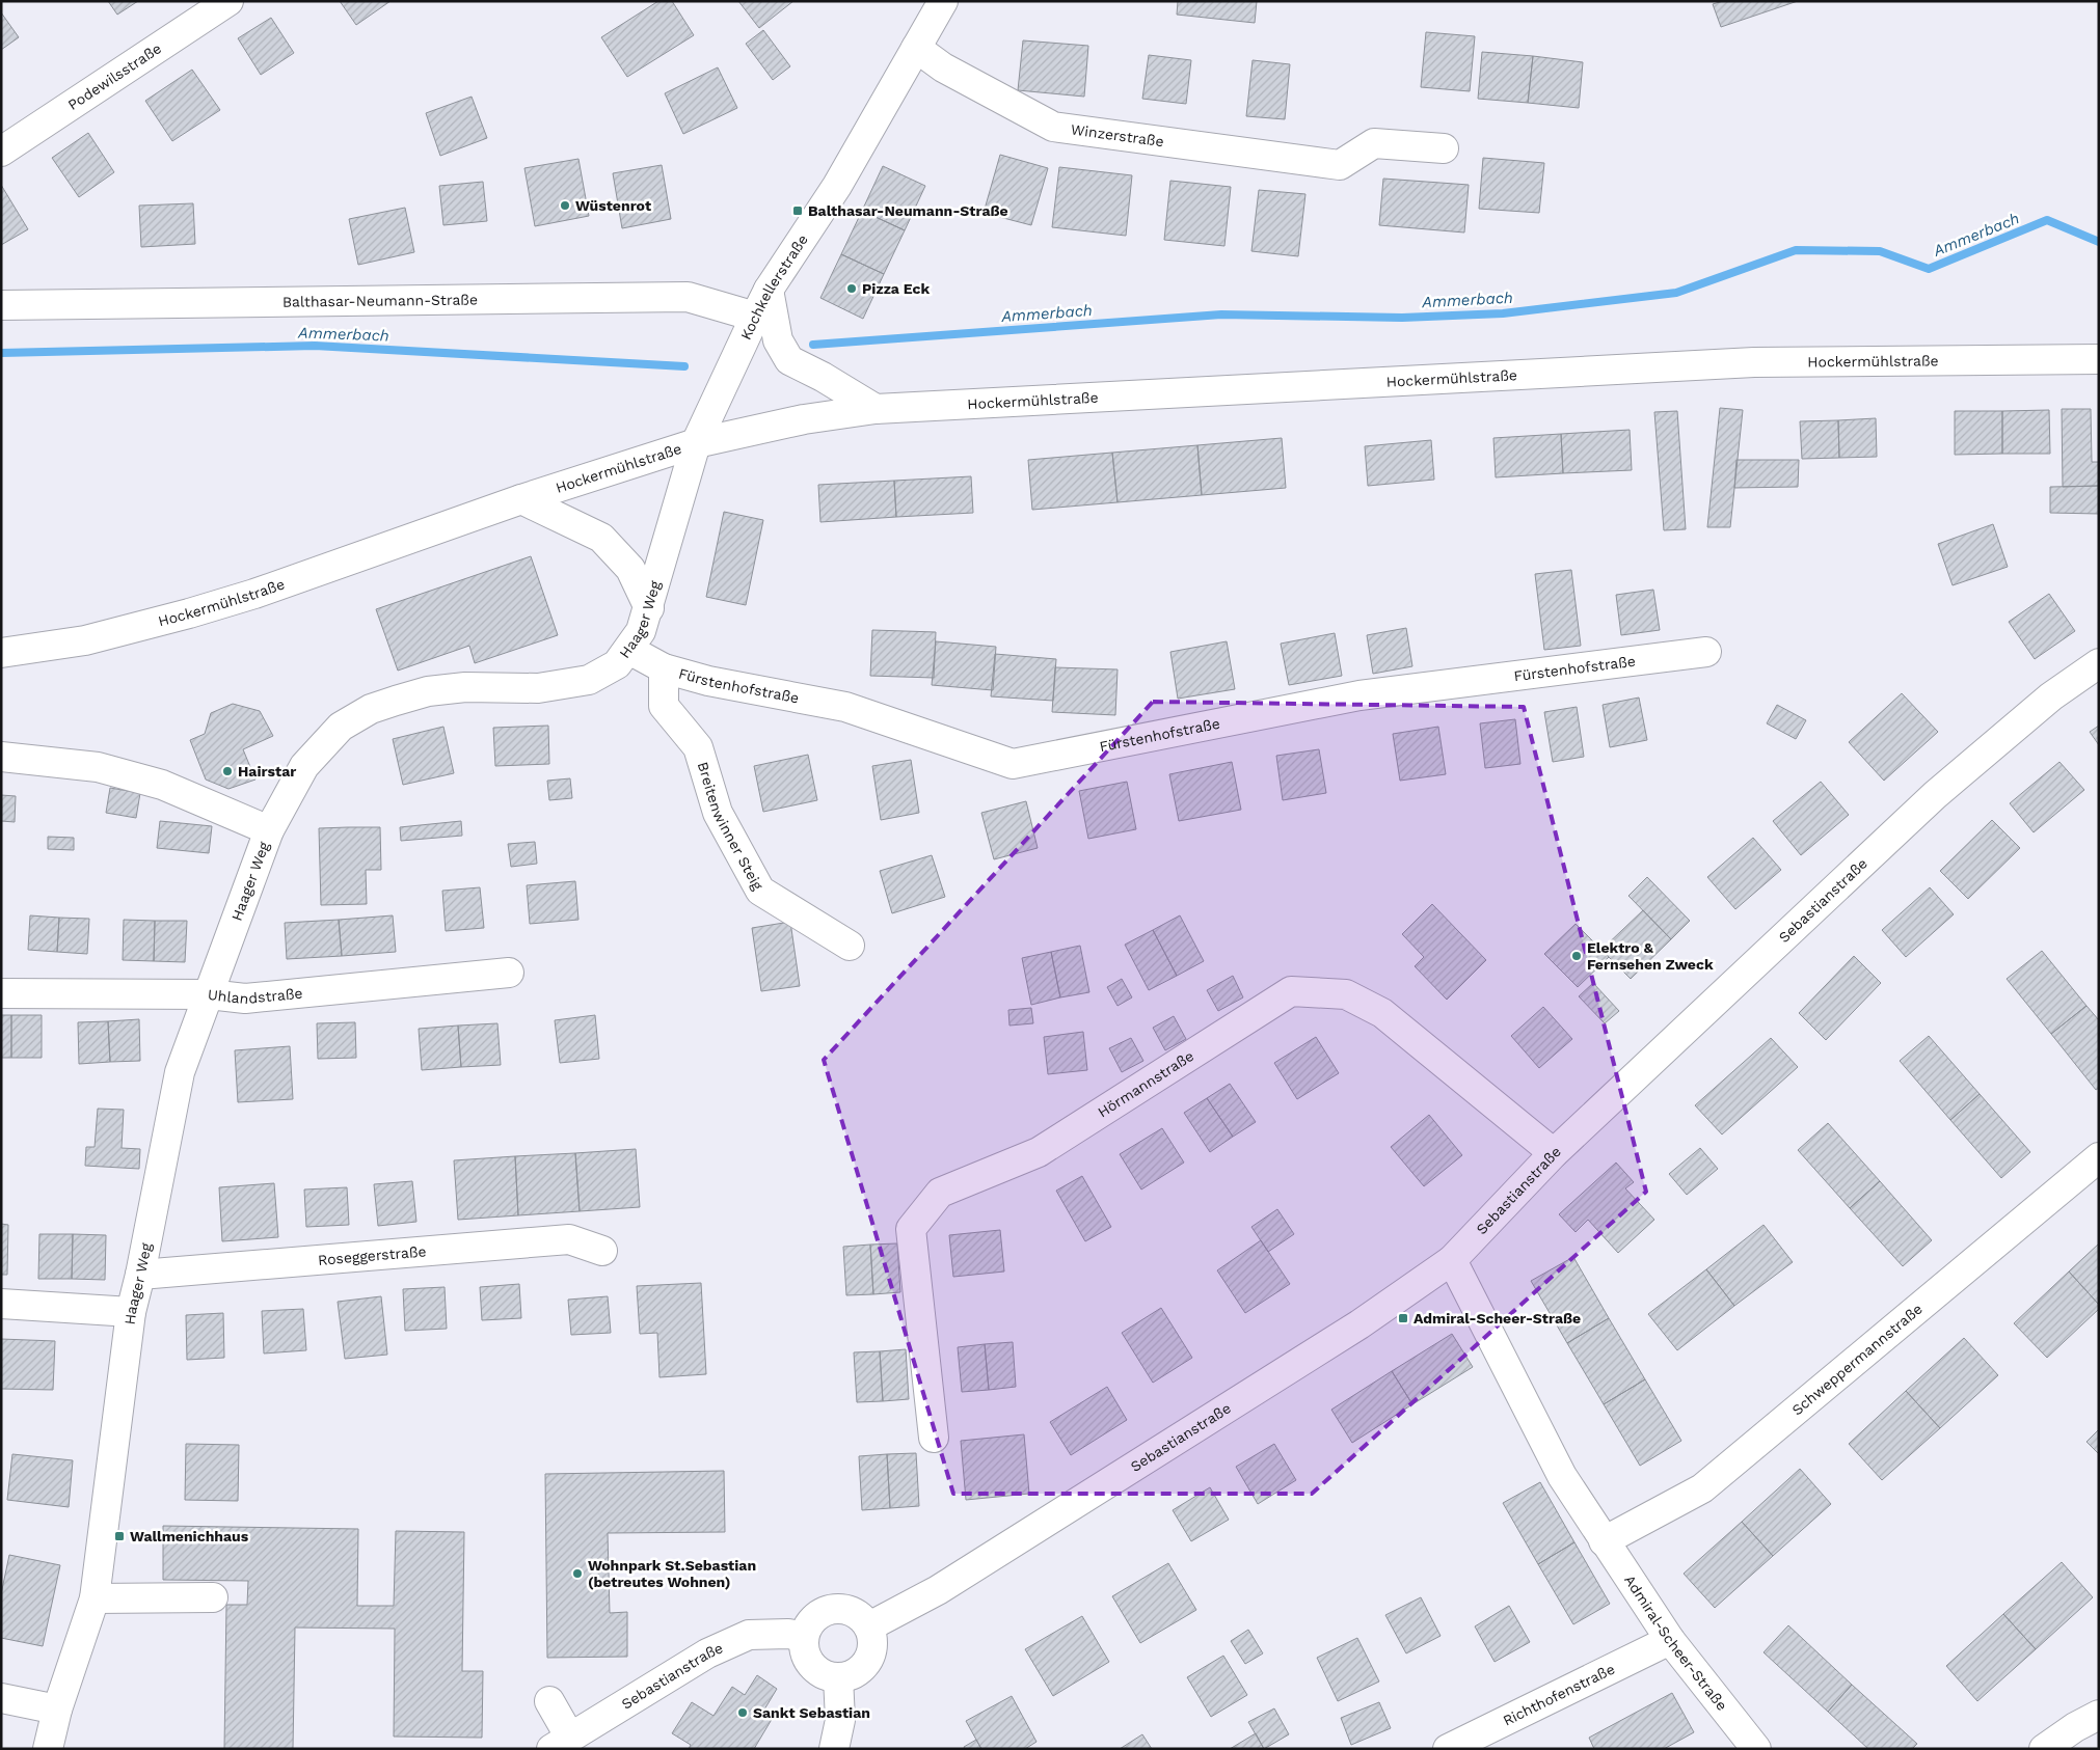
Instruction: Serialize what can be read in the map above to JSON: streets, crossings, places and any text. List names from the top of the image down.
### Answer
{
  "streets": {
    "street": [
      "Podewilsstraße",
      "Winzerstraße",
      "Kochkellerstraße",
      "Balthasar-Neumann-Straße",
      "Hockermühlstraße",
      "Haager Weg",
      "Fürstenhofstraße",
      "Breitenwinner Steig",
      "Sebastianstraße",
      "Uhlandstraße",
      "Hörmannstraße",
      "Roseggerstraße",
      "Schweppermannstraße",
      "Admiral-Scheer-Straße",
      "Richthofenstraße"
    ]
  },
  "crossings": [
    ["Winzerstraße", "Kochkellerstraße"],
    ["Kochkellerstraße", "Balthasar-Neumann-Straße"],
    ["Kochkellerstraße", "Hockermühlstraße"],
    ["Kochkellerstraße", "Haager Weg"],
    ["Hockermühlstraße", "Haager Weg"],
    ["Haager Weg", "Fürstenhofstraße"],
    ["Haager Weg", "Uhlandstraße"],
    ["Haager Weg", "Roseggerstraße"],
    ["Fürstenhofstraße", "Breitenwinner Steig"],
    ["Sebastianstraße", "Hörmannstraße"],
    ["Sebastianstraße", "Admiral-Scheer-Straße"],
    ["Schweppermannstraße", "Admiral-Scheer-Straße"],
    ["Admiral-Scheer-Straße", "Richthofenstraße"]
  ],
  "water": ["Ammerbach"],
  "places": {
    "other": [
      "Wüstenrot",
      "Pizza Eck",
      "Hairstar",
      "Elektro & Fernsehen Zweck",
      "Wohnpark St.Sebastian (betreutes Wohnen)",
      "Sankt Sebastian"
    ],
    "transit": ["Balthasar-Neumann-Straße", "Admiral-Scheer-Straße", "Wallmenichhaus"]
  }
}
